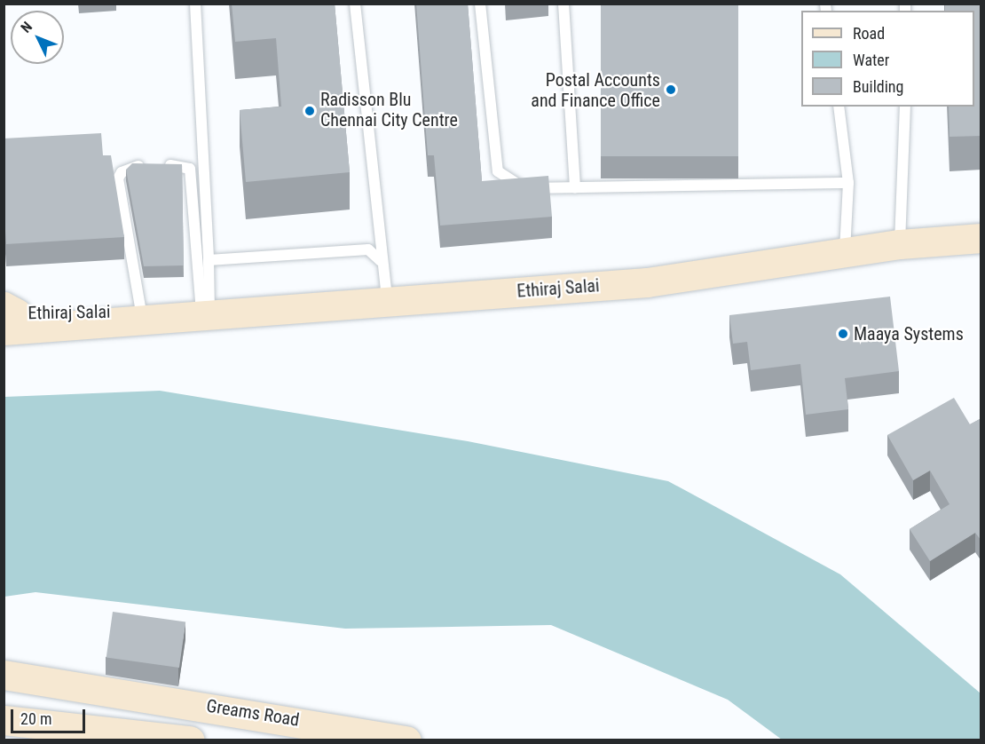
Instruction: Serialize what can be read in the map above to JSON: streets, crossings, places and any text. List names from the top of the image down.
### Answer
{
  "streets": {
    "main road": ["Ethiraj Salai", "Greams Road"]
  },
  "places": ["Postal Accounts and Finance Office", "Radisson Blu Chennai City Centre", "Maaya Systems"],
  "legend": ["Road", "Water", "Building"],
  "scale_bar": "20 m",
  "north": "top left"
}
